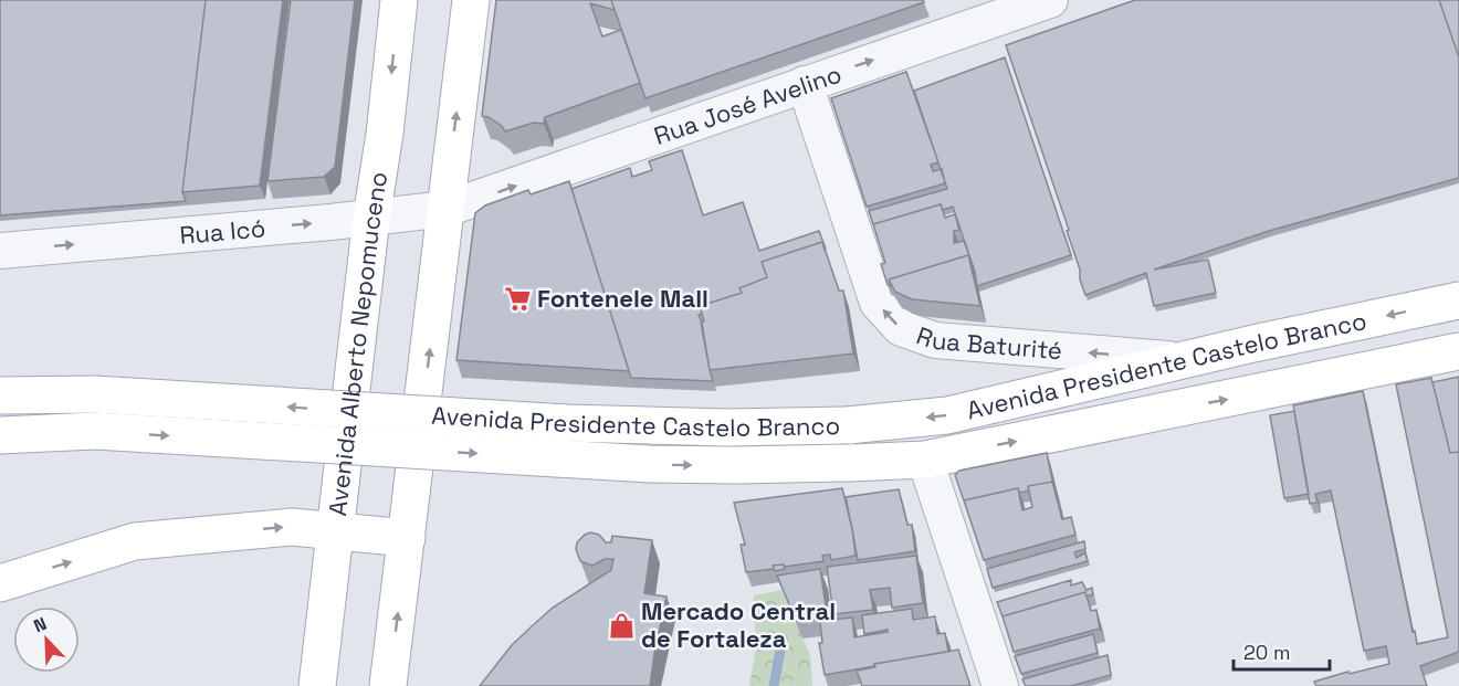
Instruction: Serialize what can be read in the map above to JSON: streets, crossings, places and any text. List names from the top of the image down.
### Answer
{
  "streets": {
    "main road": ["Avenida Alberto Nepomuceno", "Avenida Presidente Castelo Branco"],
    "street": ["Rua José Avelino", "Rua Icó", "Rua Baturité"]
  },
  "crossings": [
    ["Rua José Avelino", "Rua Icó"],
    ["Rua José Avelino", "Rua Baturité"],
    ["Rua Icó", "Avenida Alberto Nepomuceno"],
    ["Rua Baturité", "Avenida Presidente Castelo Branco"]
  ],
  "one_way": ["Rua José Avelino", "Rua Icó", "Rua Baturité"],
  "places": {
    "supermarket": ["Fontenele Mall"],
    "shop": ["Mercado Central de Fortaleza"]
  },
  "scale_bar": "20 m",
  "north": "top left"
}
